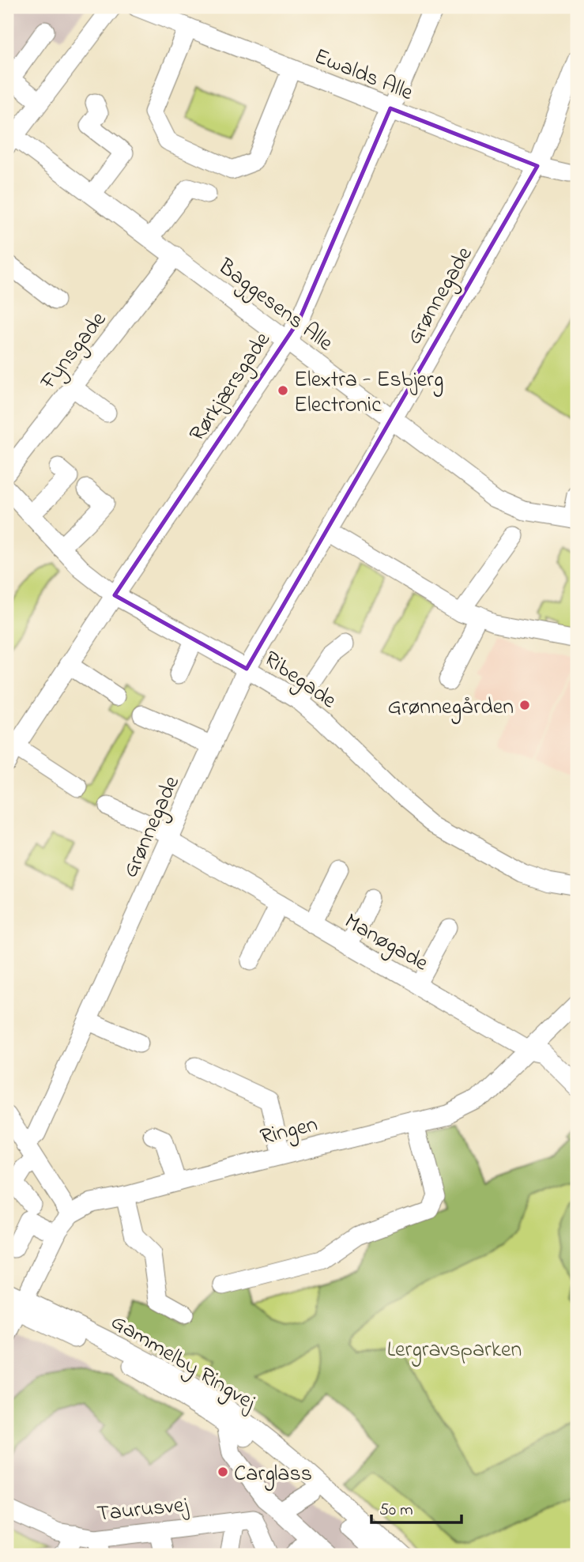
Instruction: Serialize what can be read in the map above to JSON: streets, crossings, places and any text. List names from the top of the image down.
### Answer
{
  "streets": {
    "street": [
      "Ewalds Alle",
      "Grønnegade",
      "Baggesens Alle",
      "Fynsgade",
      "Rørkjærsgade",
      "Ribegade",
      "Manøgade",
      "Ringen",
      "Gammelby Ringvej",
      "Taurusvej"
    ]
  },
  "crossings": [
    ["Ewalds Alle", "Grønnegade"],
    ["Ewalds Alle", "Rørkjærsgade"],
    ["Grønnegade", "Baggesens Alle"],
    ["Grønnegade", "Ribegade"],
    ["Grønnegade", "Manøgade"],
    ["Baggesens Alle", "Fynsgade"],
    ["Baggesens Alle", "Rørkjærsgade"],
    ["Rørkjærsgade", "Ribegade"],
    ["Manøgade", "Ringen"],
    ["Ringen", "Gammelby Ringvej"]
  ],
  "parks": ["Lergravsparken"],
  "places": ["Elextra - Esbjerg Electronic", "Grønnegården", "Carglass"],
  "scale_bar": "50 m"
}
